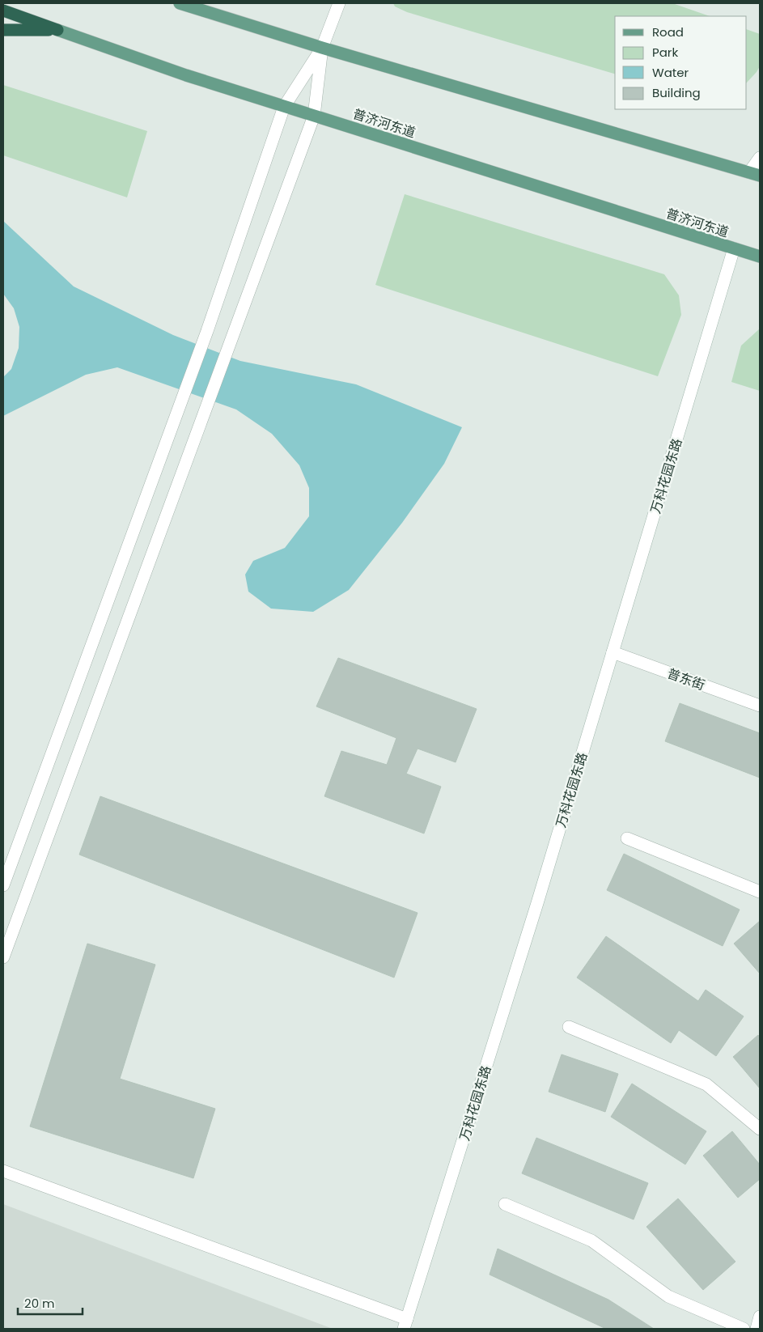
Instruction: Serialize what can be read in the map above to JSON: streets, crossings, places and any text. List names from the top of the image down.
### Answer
{
  "streets": {
    "highway": ["普济河东道"],
    "street": ["万科花园东路", "普东街"]
  },
  "crossings": [
    ["普济河东道", "万科花园东路"],
    ["万科花园东路", "普东街"]
  ],
  "legend": [
    "Road",
    "Park",
    "Water",
    "Building"
  ],
  "scale_bar": "20 m"
}
